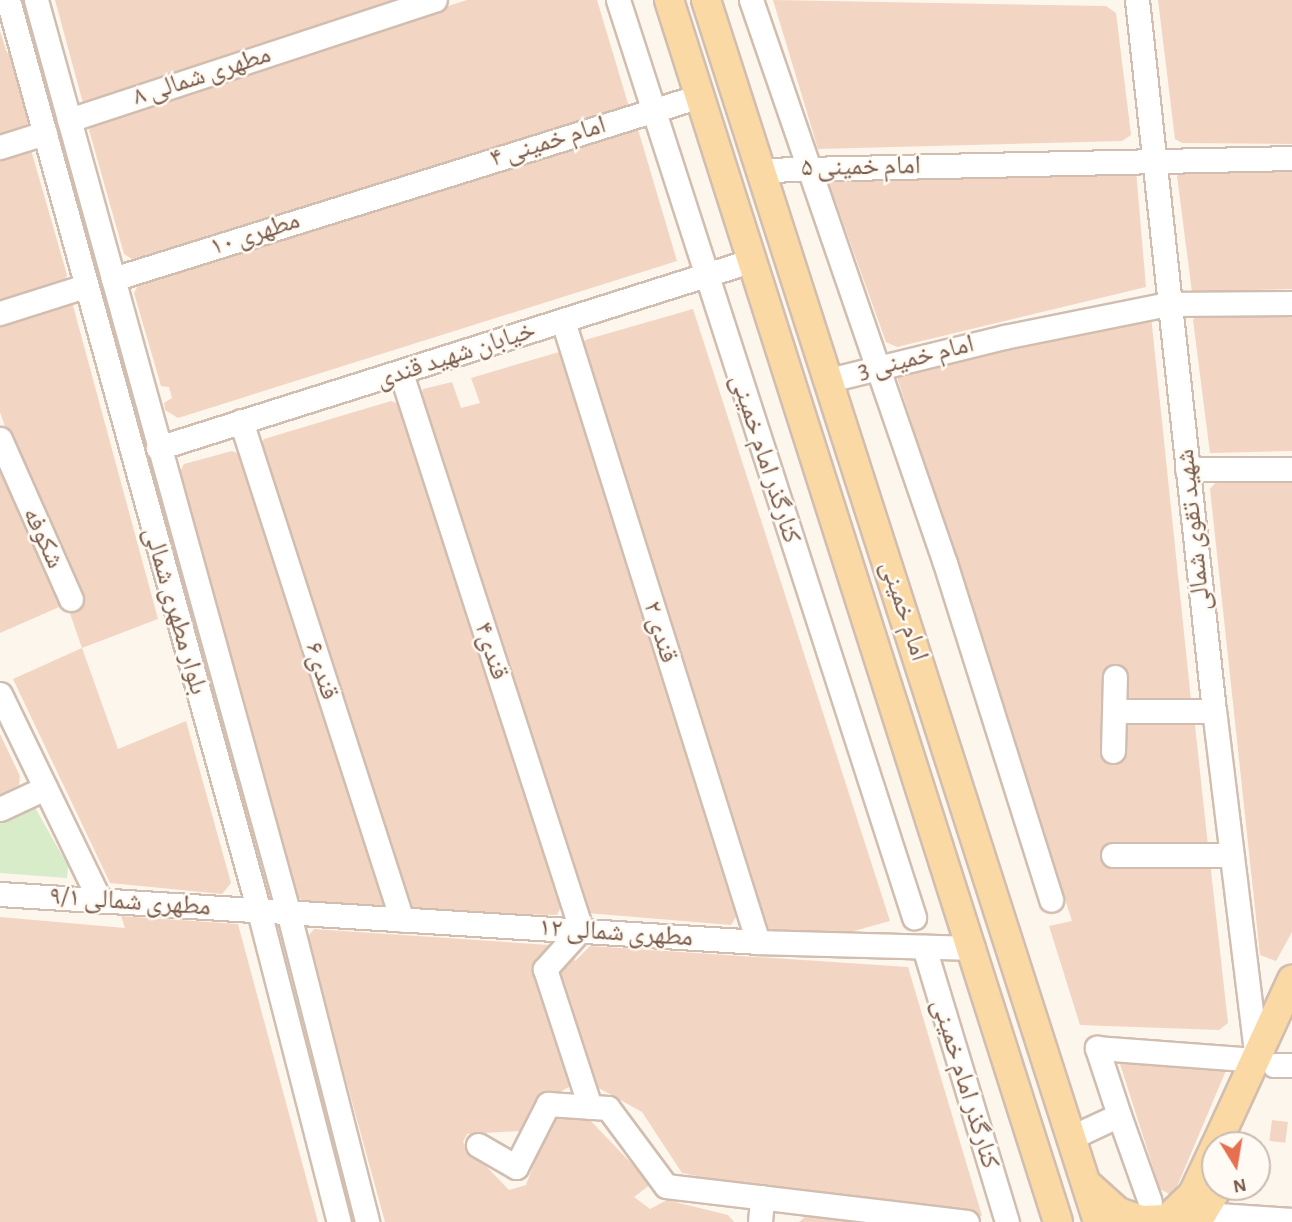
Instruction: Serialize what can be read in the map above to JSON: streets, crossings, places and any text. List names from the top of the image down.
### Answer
{
  "streets": {
    "main road": ["امام خمینی"],
    "street": [
      "مطهری شمالی ۸",
      "امام خمینی ۴",
      "امام خمینی ۵",
      "مطهری ۱۰",
      "خیابان شهید قندی",
      "امام خمینی 3",
      "کنارگذر امام خمینی",
      "شهید تقوی شمالی",
      "شکوفه",
      "بلوار مطهری شمالی",
      "قندی ۲",
      "قندی۴",
      "قندی۶",
      "مطهری شمالی ۹/۱",
      "مطهری شمالی ۱۲"
    ]
  },
  "crossings": [
    ["مطهری شمالی ۸", "بلوار مطهری شمالی"],
    ["امام خمینی ۴", "مطهری ۱۰"],
    ["امام خمینی ۴", "کنارگذر امام خمینی"],
    ["امام خمینی ۴", "امام خمینی"],
    ["امام خمینی ۵", "شهید تقوی شمالی"],
    ["امام خمینی ۵", "امام خمینی"],
    ["مطهری ۱۰", "بلوار مطهری شمالی"],
    ["خیابان شهید قندی", "کنارگذر امام خمینی"],
    ["خیابان شهید قندی", "بلوار مطهری شمالی"],
    ["خیابان شهید قندی", "امام خمینی"],
    ["خیابان شهید قندی", "قندی ۲"],
    ["خیابان شهید قندی", "قندی۴"],
    ["خیابان شهید قندی", "قندی۶"],
    ["امام خمینی 3", "شهید تقوی شمالی"],
    ["امام خمینی 3", "امام خمینی"],
    ["کنارگذر امام خمینی", "مطهری شمالی ۱۲"],
    ["بلوار مطهری شمالی", "مطهری شمالی ۹/۱"],
    ["بلوار مطهری شمالی", "مطهری شمالی ۱۲"],
    ["امام خمینی", "مطهری شمالی ۱۲"],
    ["قندی ۲", "مطهری شمالی ۱۲"],
    ["قندی۴", "مطهری شمالی ۱۲"],
    ["قندی۶", "مطهری شمالی ۱۲"],
    ["مطهری شمالی ۹/۱", "مطهری شمالی ۱۲"]
  ],
  "north": "bottom"
}
